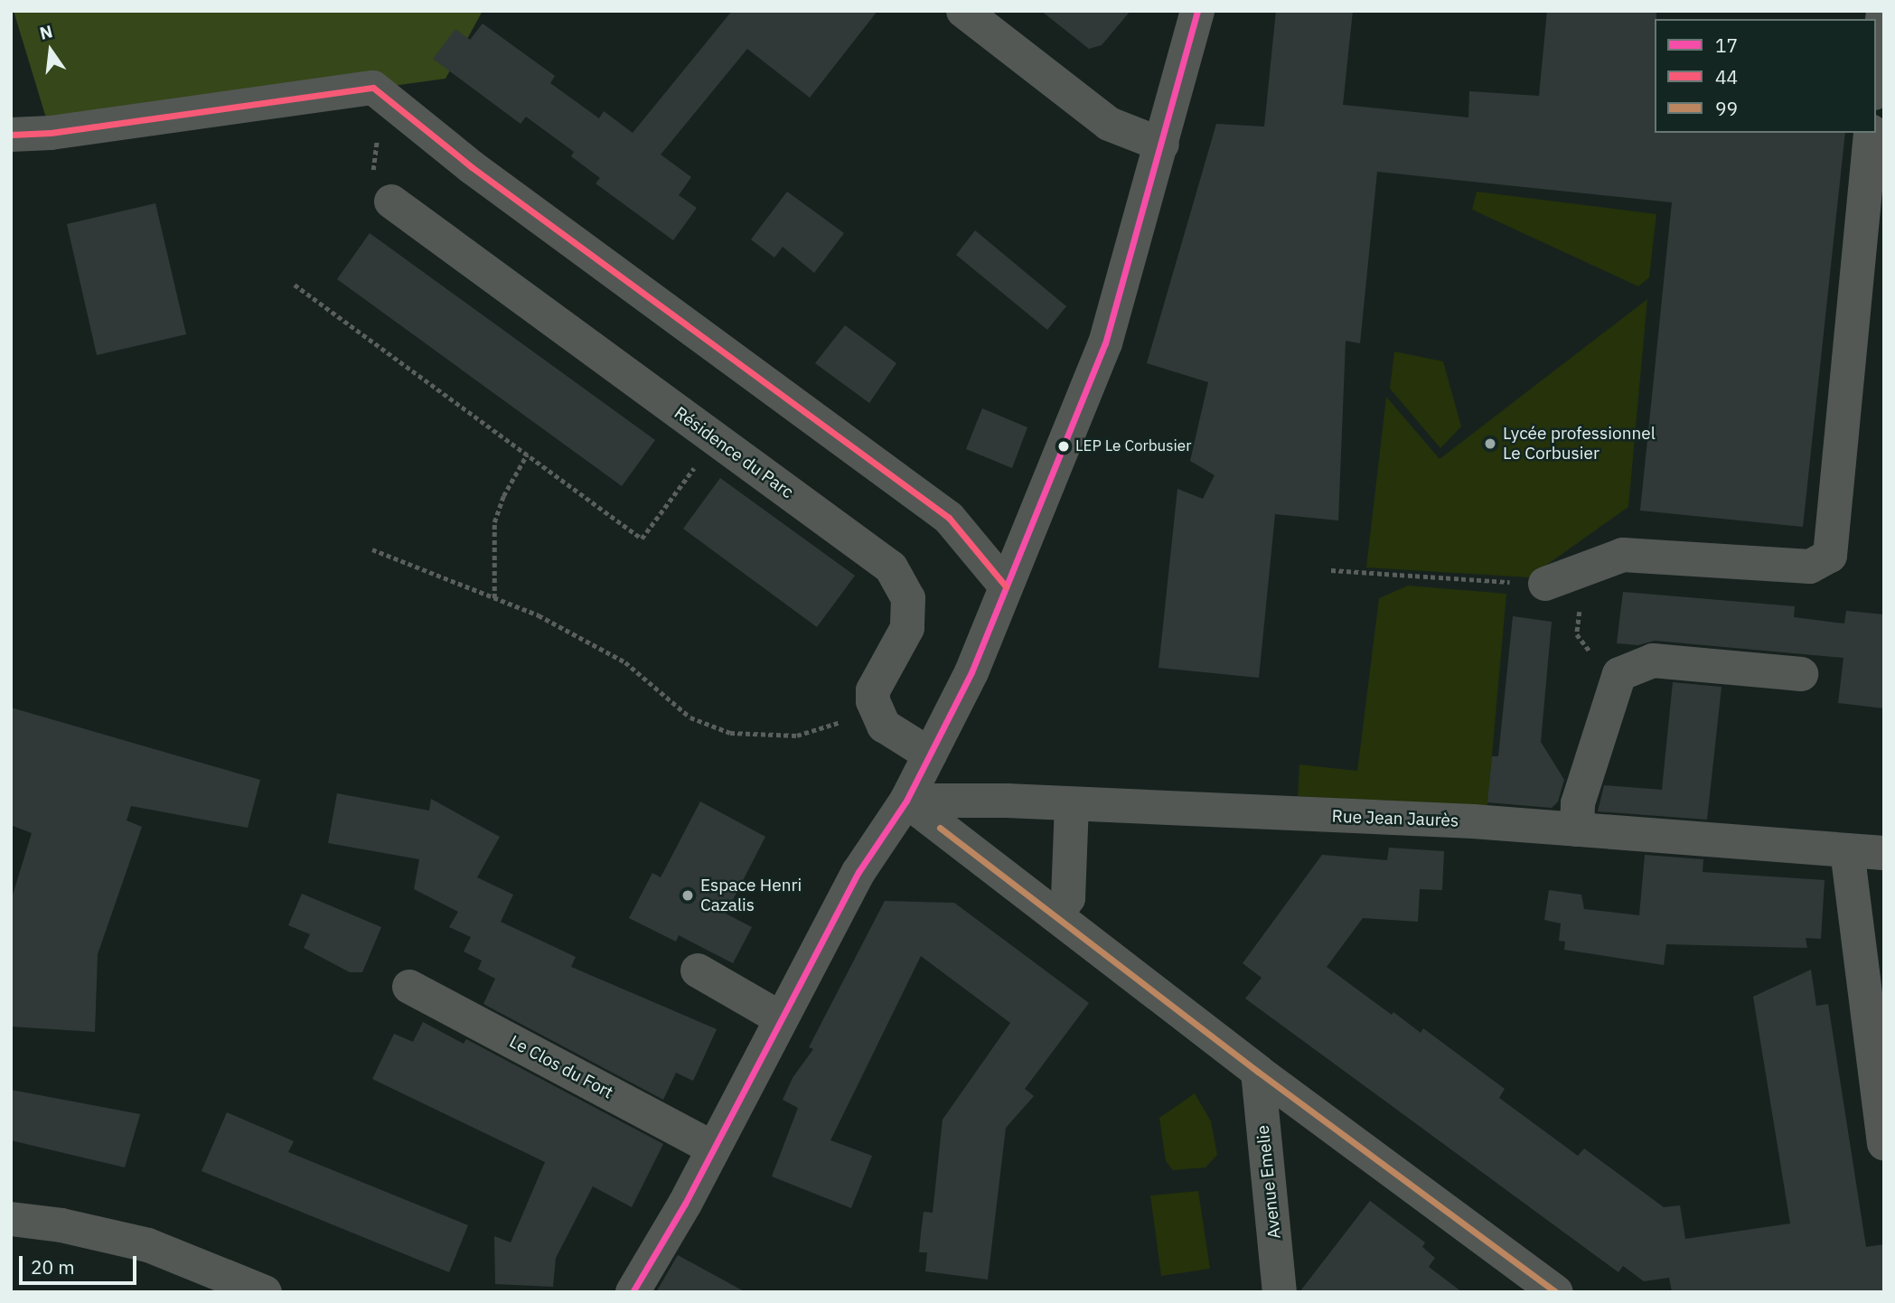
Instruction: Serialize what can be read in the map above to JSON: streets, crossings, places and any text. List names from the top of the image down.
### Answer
{
  "streets": {
    "street": [
      "Résidence du Parc",
      "Rue Jean Jaurès",
      "Le Clos du Fort",
      "Avenue Emelie"
    ]
  },
  "places": ["Lycée professionnel Le Corbusier", "LEP Le Corbusier", "Espace Henri Cazalis"],
  "lines": ["transit line 17", "transit line 44", "transit line 99"],
  "legend": ["17", "44", "99"],
  "scale_bar": "20 m",
  "north": "top"
}
